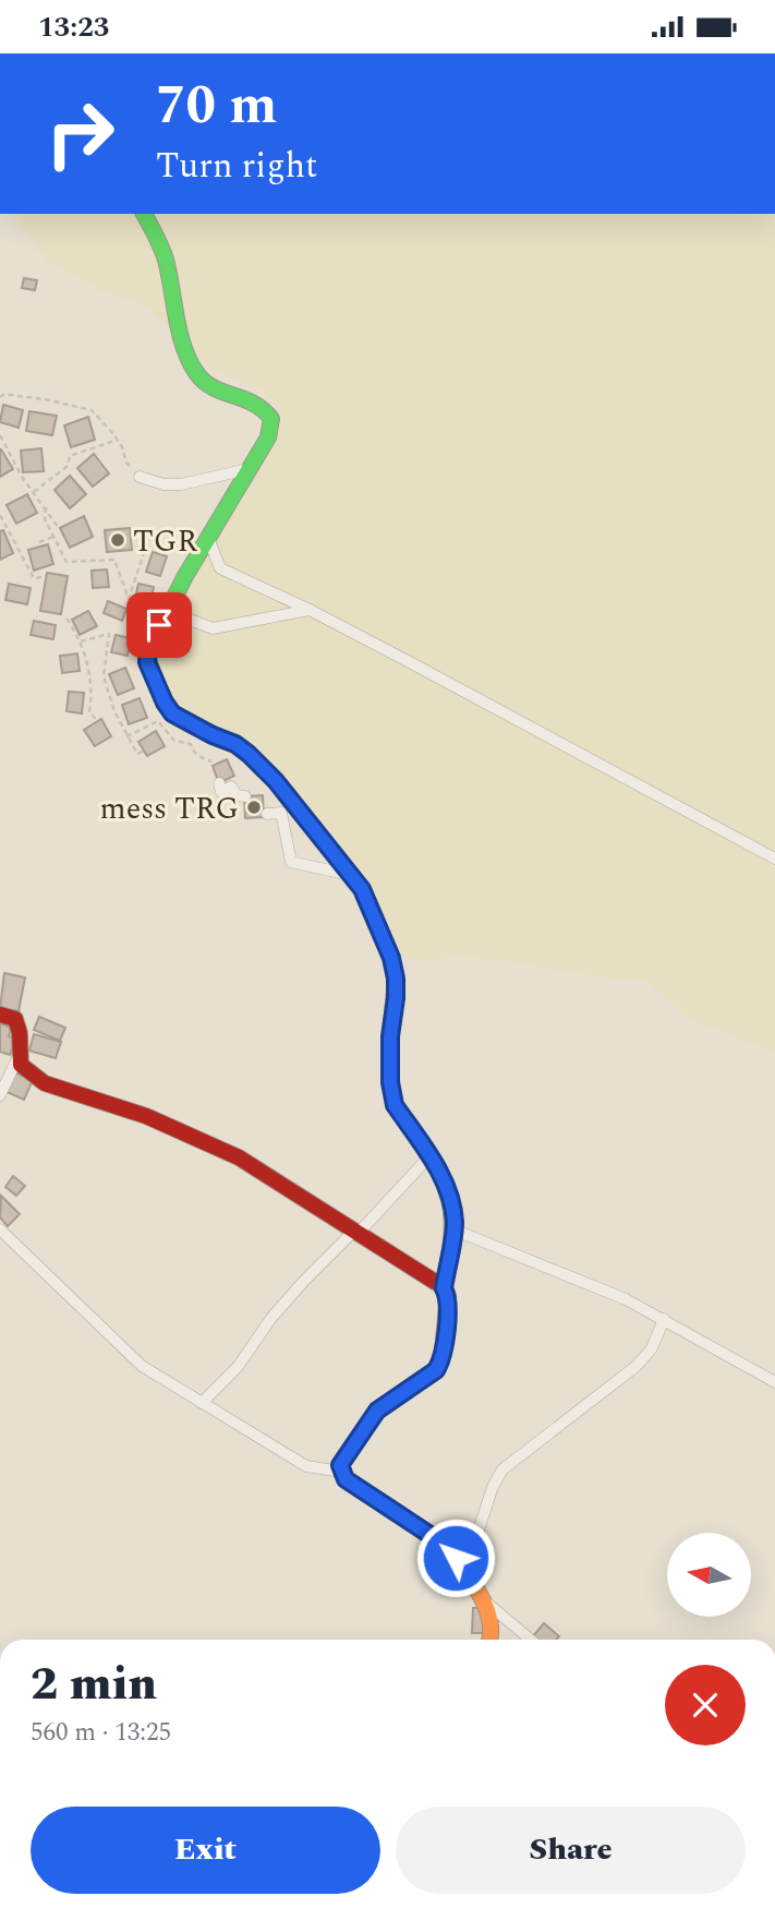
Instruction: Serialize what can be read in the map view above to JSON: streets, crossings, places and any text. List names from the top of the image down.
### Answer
{
  "places": ["TGR", "mess TRG"],
  "north": "left",
  "page": {
    "status": "13:23",
    "turn": ["70 m", "Turn right"],
    "heading": ["2 min", "560 m · 13:25"],
    "buttons": ["Exit", "Share"]
  }
}
